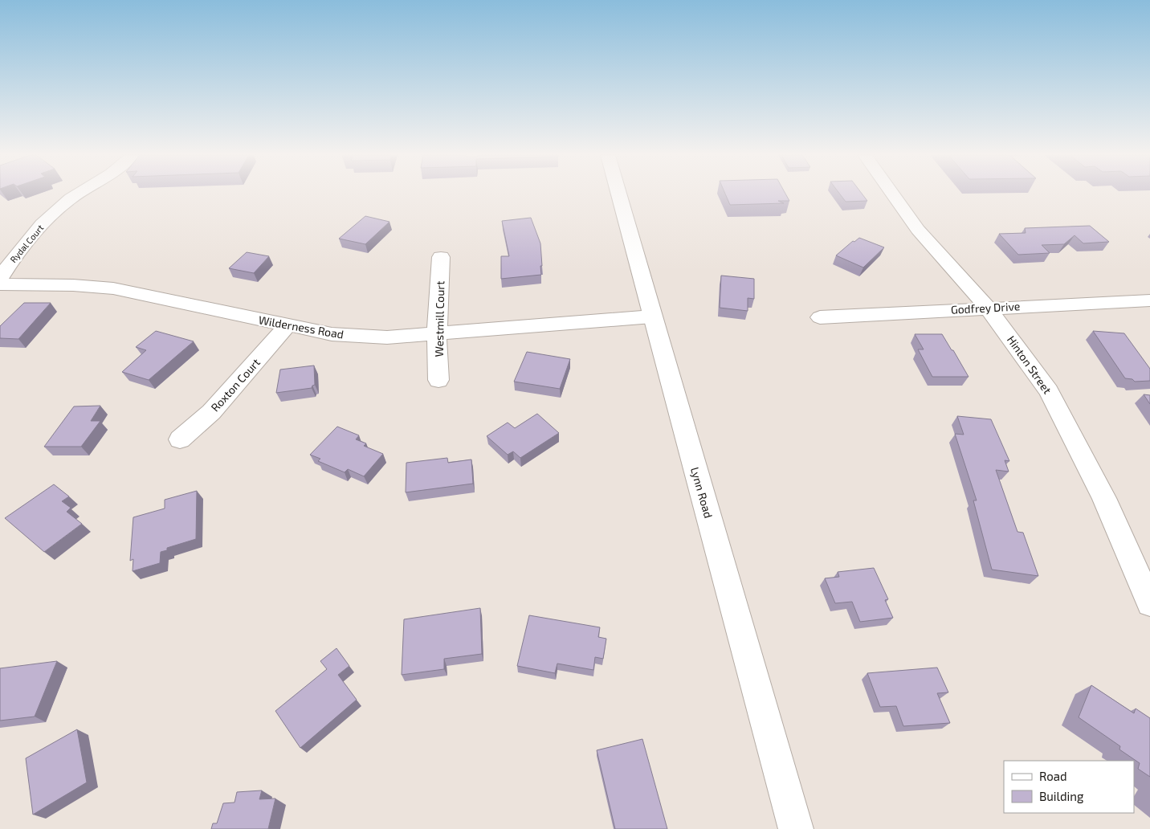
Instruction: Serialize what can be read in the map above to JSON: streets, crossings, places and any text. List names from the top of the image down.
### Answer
{
  "streets": {
    "street": [
      "Rydal Court",
      "Godfrey Drive",
      "Westmill Court",
      "Wilderness Road",
      "Hinton Street",
      "Roxton Court",
      "Lynn Road"
    ]
  },
  "crossings": [
    ["Godfrey Drive", "Hinton Street"],
    ["Westmill Court", "Wilderness Road"],
    ["Wilderness Road", "Roxton Court"],
    ["Wilderness Road", "Lynn Road"]
  ],
  "legend": ["Road", "Building"]
}
